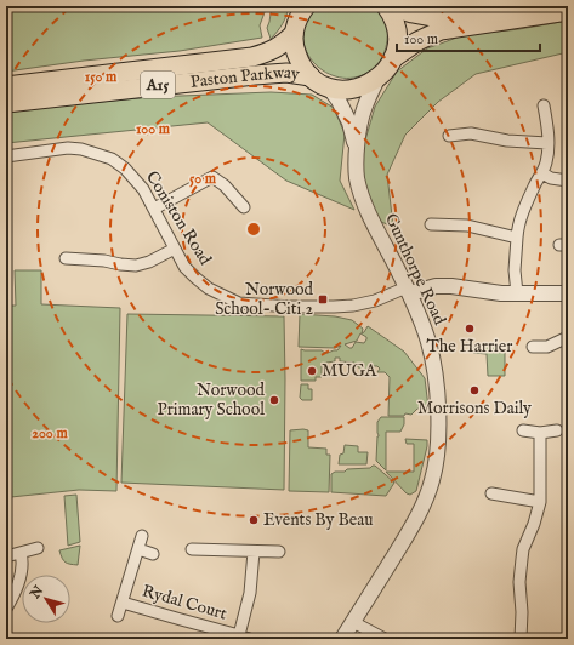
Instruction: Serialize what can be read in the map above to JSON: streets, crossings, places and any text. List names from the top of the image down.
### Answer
{
  "streets": {
    "highway": ["Paston Parkway", "A15"],
    "street": ["Coniston Road", "Gunthorpe Road", "Rydal Court"]
  },
  "crossings": [
    ["Coniston Road", "Gunthorpe Road"]
  ],
  "places": {
    "transit": ["Norwood School- Citi 2"],
    "other": [
      "The Harrier",
      "MUGA",
      "Morrisons Daily",
      "Norwood Primary School",
      "Events By Beau"
    ]
  },
  "scale_bar": "100 m",
  "north": "top left",
  "rings": [
    "150 m",
    "100 m",
    "50 m",
    "200 m"
  ]
}
